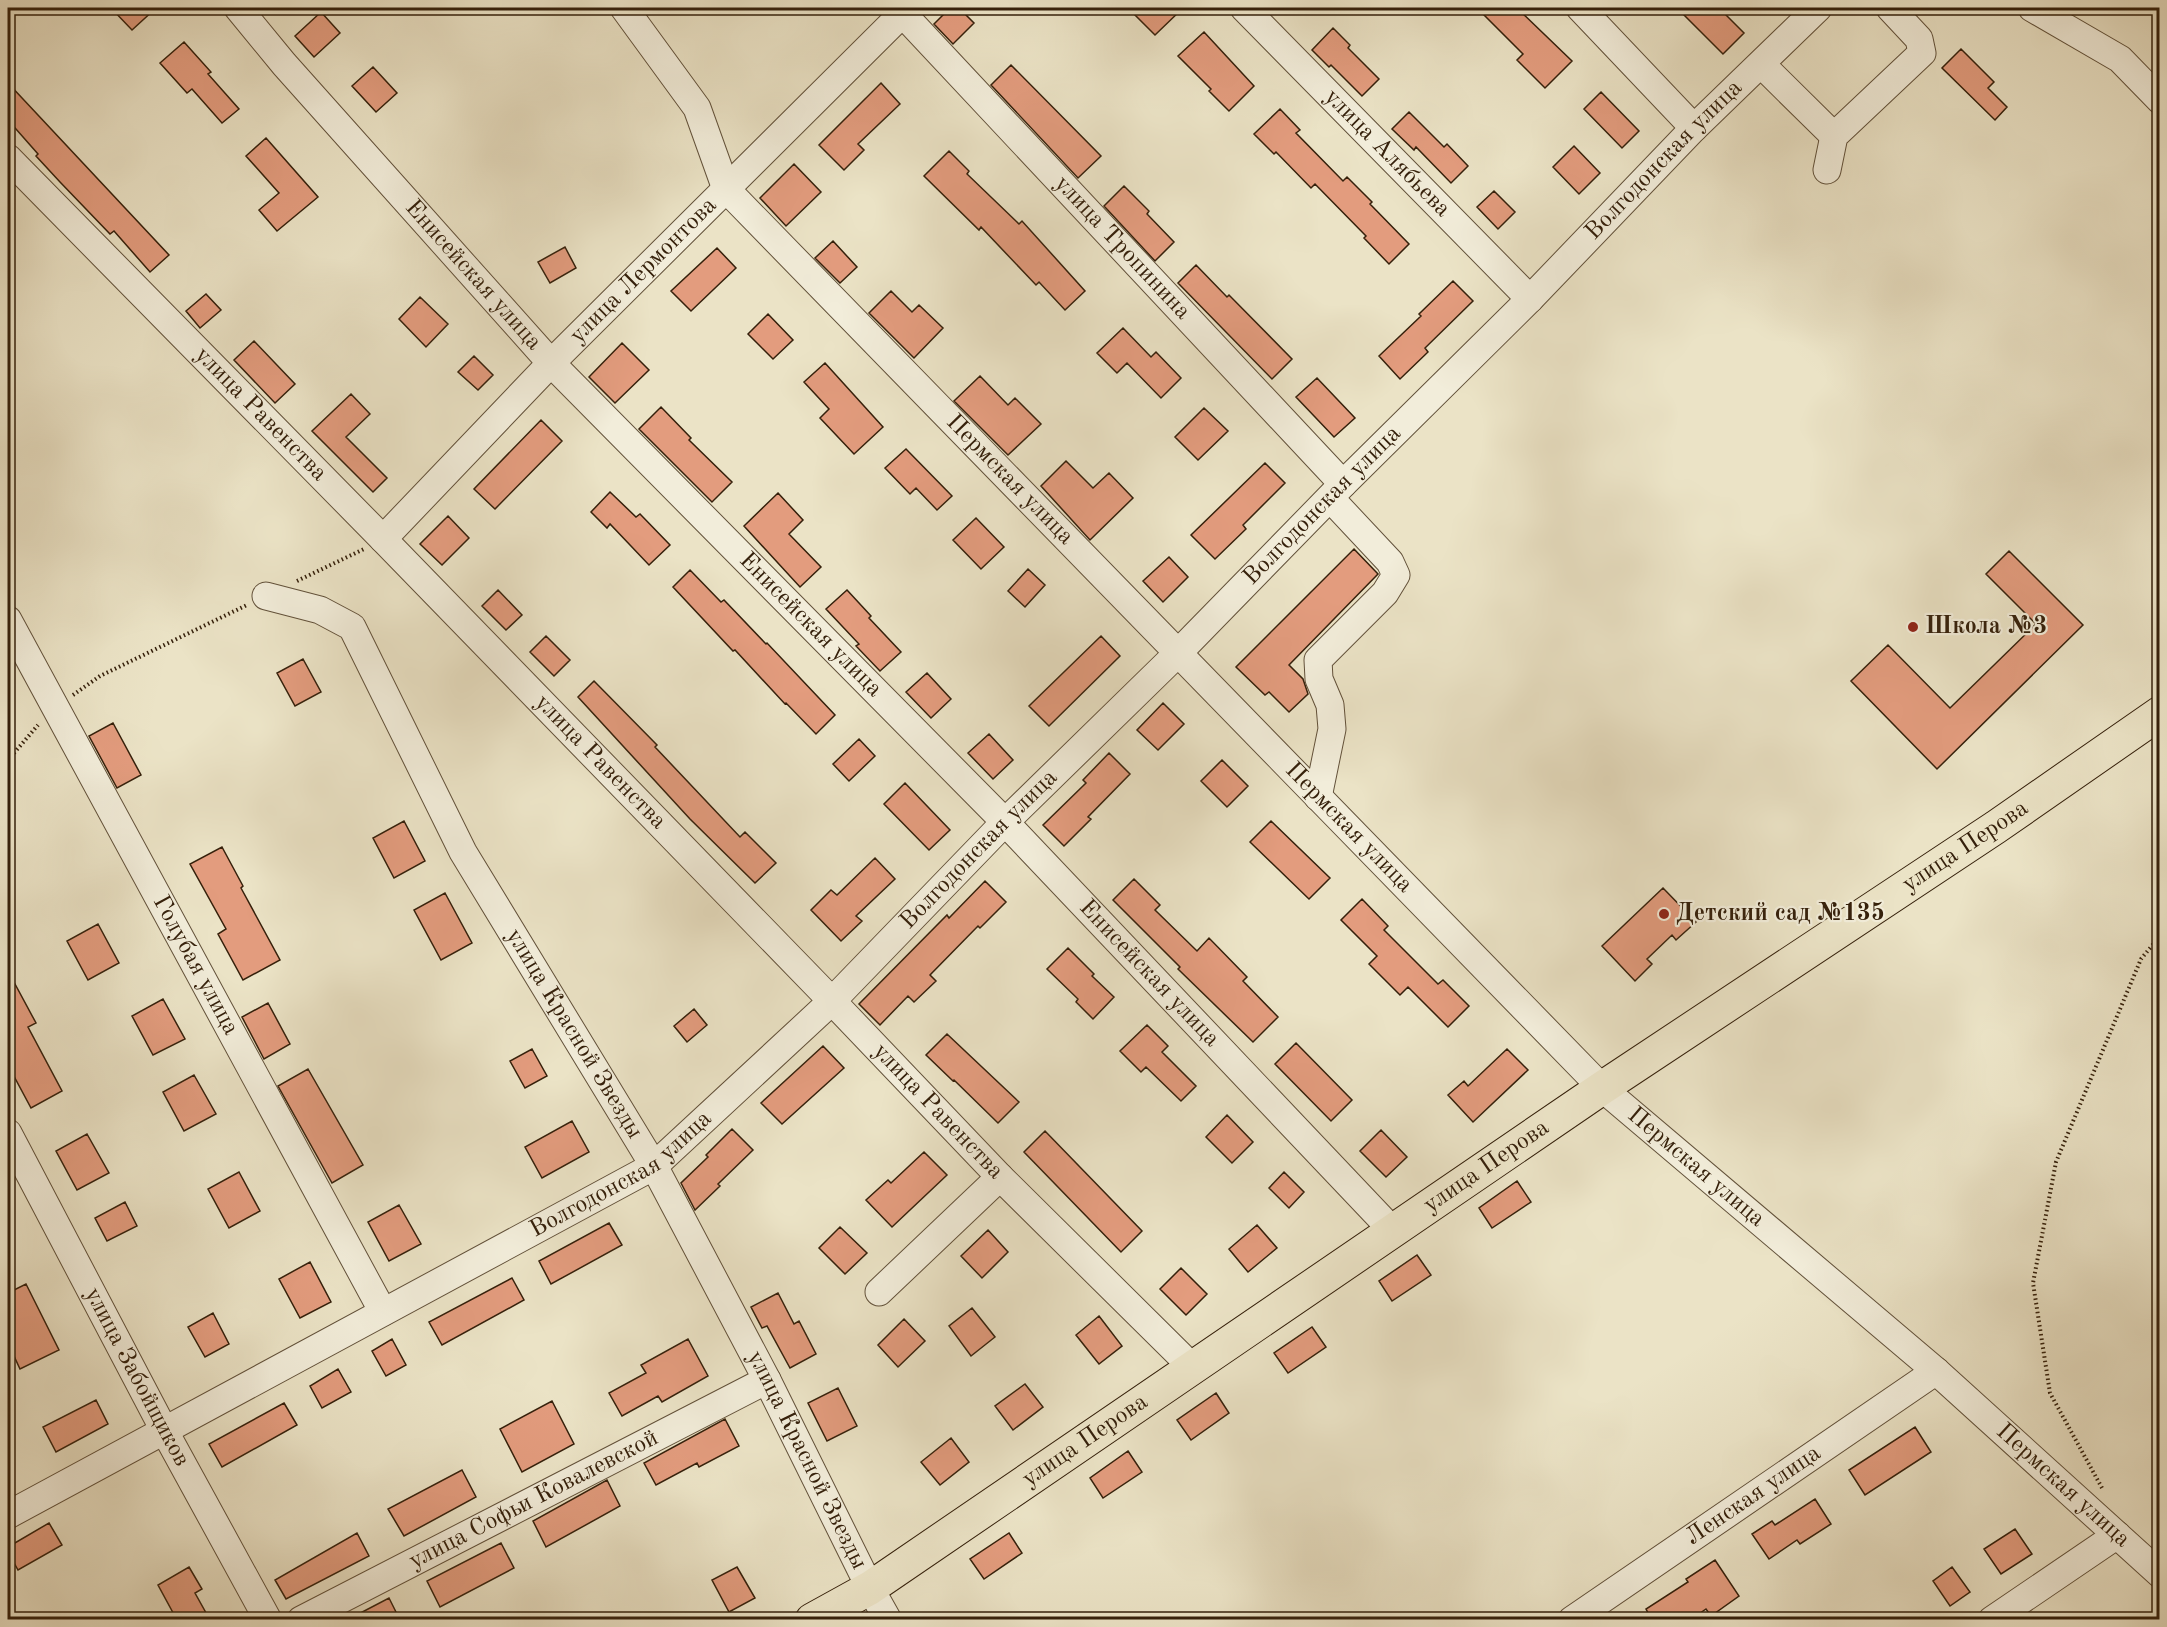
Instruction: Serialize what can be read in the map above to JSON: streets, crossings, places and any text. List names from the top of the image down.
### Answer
{
  "streets": {
    "main road": ["улица Перова"],
    "street": [
      "улица Алябьева",
      "Волгодонская улица",
      "улица Тропинина",
      "улица Лермонтова",
      "Енисейская улица",
      "улица Равенства",
      "Пермская улица",
      "Голубая улица",
      "улица Красной Звезды",
      "улица Забойщиков",
      "Ленская улица",
      "улица Софьи Ковалевской"
    ]
  },
  "crossings": [
    ["улица Алябьева", "Волгодонская улица"],
    ["Волгодонская улица", "улица Тропинина"],
    ["Волгодонская улица", "Енисейская улица"],
    ["Волгодонская улица", "улица Равенства"],
    ["Волгодонская улица", "Пермская улица"],
    ["Волгодонская улица", "Голубая улица"],
    ["Волгодонская улица", "улица Красной Звезды"],
    ["Волгодонская улица", "улица Забойщиков"],
    ["улица Тропинина", "улица Лермонтова"],
    ["улица Тропинина", "Пермская улица"],
    ["улица Лермонтова", "Енисейская улица"],
    ["улица Лермонтова", "улица Равенства"],
    ["улица Лермонтова", "Пермская улица"],
    ["Енисейская улица", "улица Перова"],
    ["улица Равенства", "улица Перова"],
    ["Пермская улица", "улица Перова"],
    ["Пермская улица", "Ленская улица"],
    ["улица Перова", "улица Красной Звезды"],
    ["улица Красной Звезды", "улица Софьи Ковалевской"]
  ],
  "places": ["Школа №3", "Детский сад №135"]
}
